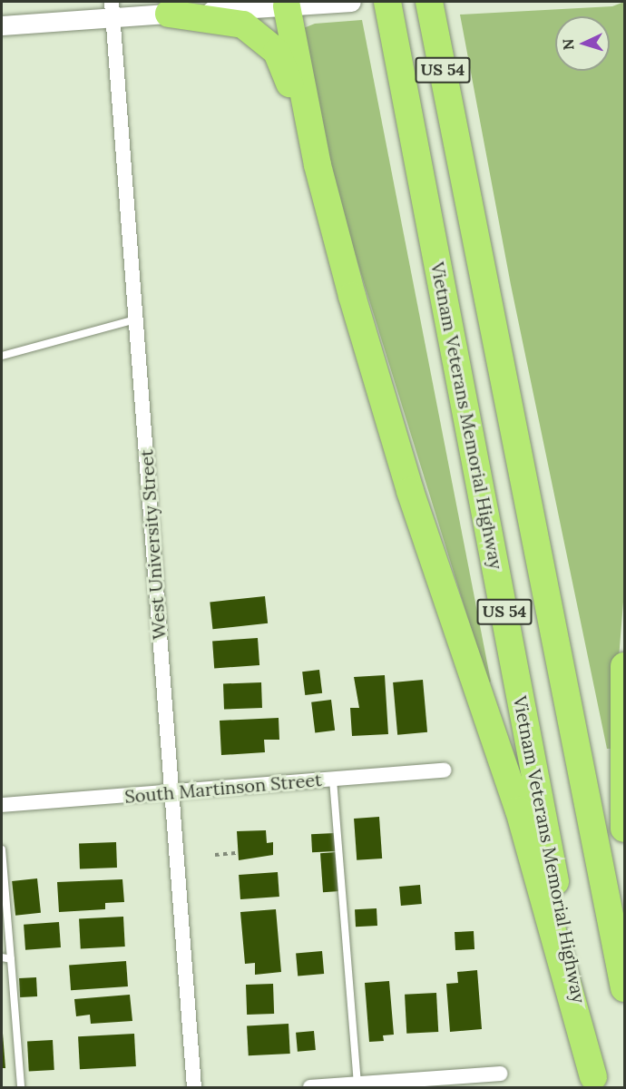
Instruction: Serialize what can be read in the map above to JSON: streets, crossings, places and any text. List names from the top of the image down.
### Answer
{
  "streets": {
    "highway": ["US 54", "Vietnam Veterans Memorial Highway"],
    "street": ["West University Street", "South Martinson Street"]
  },
  "crossings": [
    ["West University Street", "South Martinson Street"]
  ],
  "north": "left"
}
